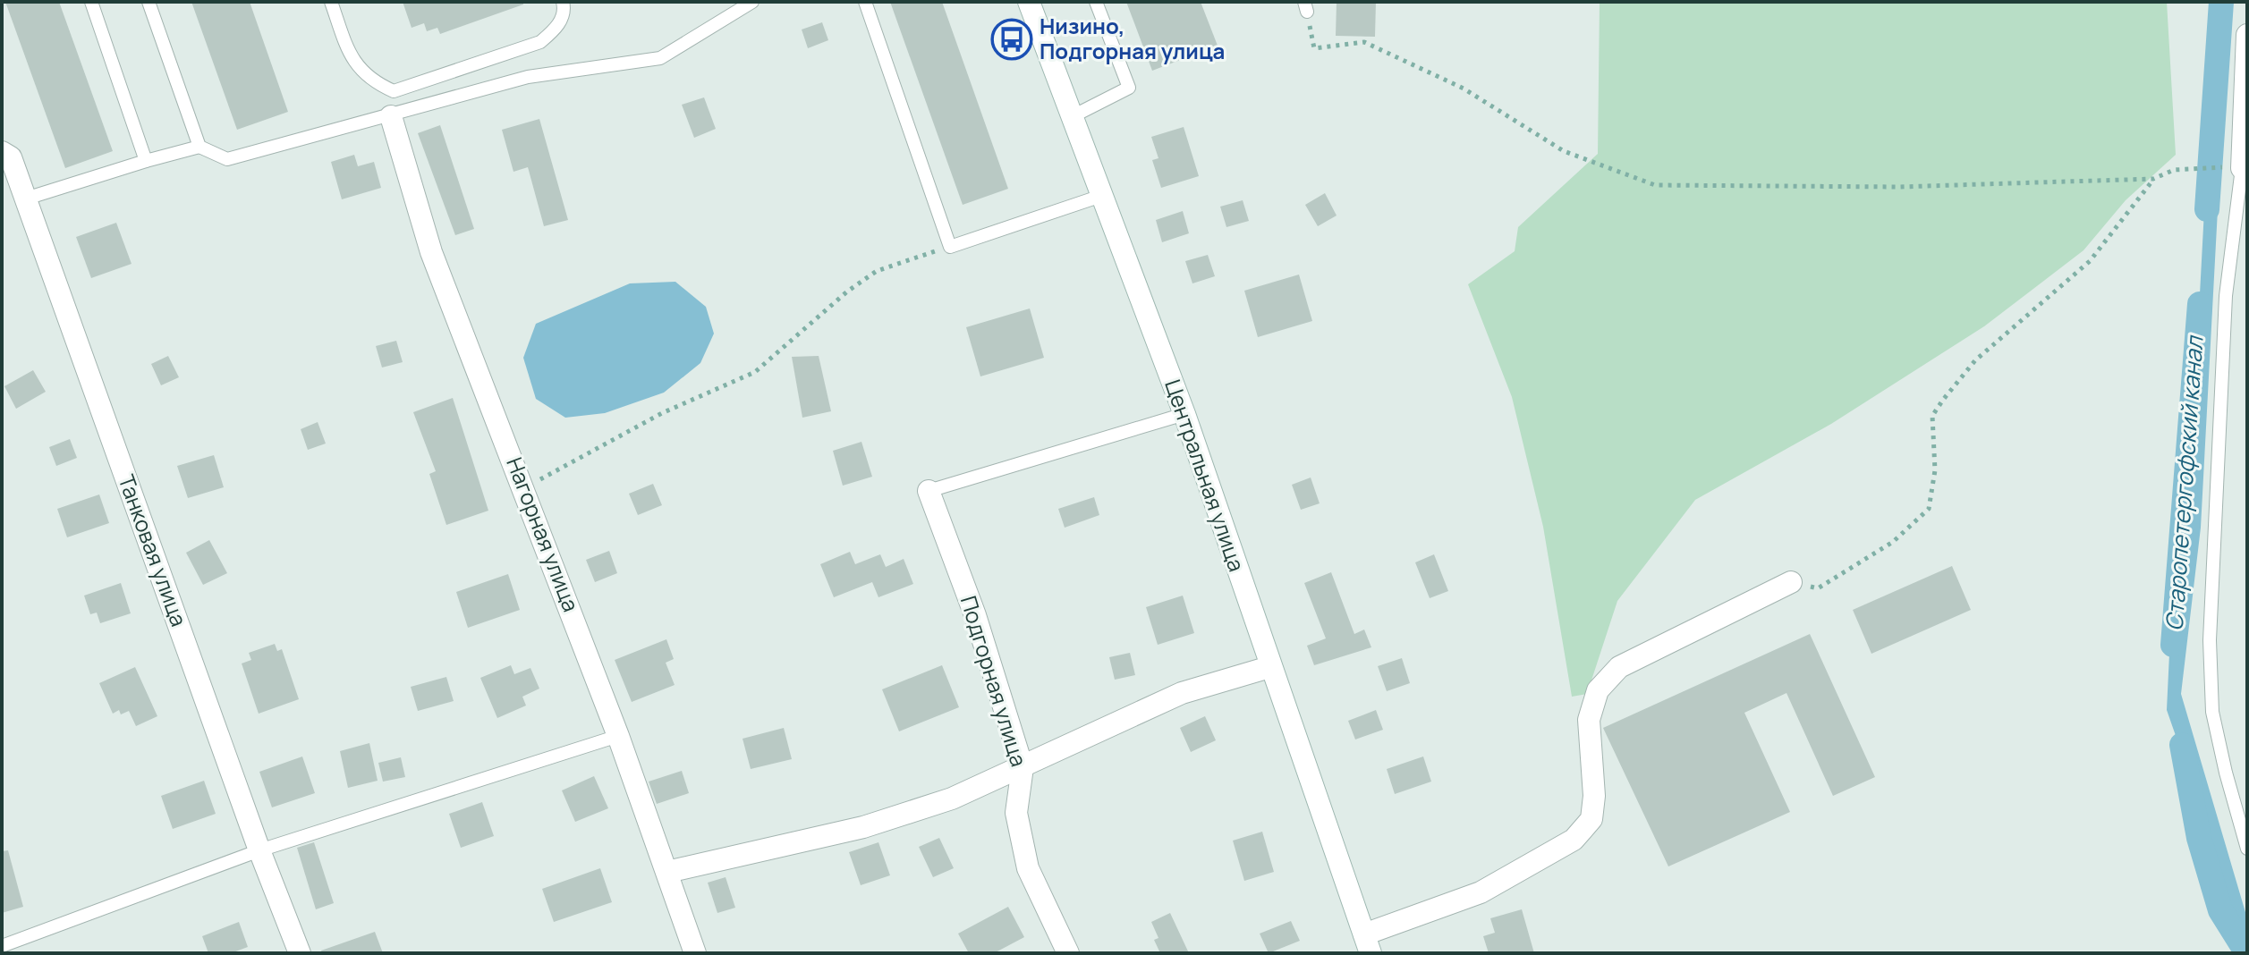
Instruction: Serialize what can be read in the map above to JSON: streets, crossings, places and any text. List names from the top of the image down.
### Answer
{
  "streets": {
    "street": [
      "Центральная улица",
      "Нагорная улица",
      "Танковая улица",
      "Подгорная улица"
    ]
  },
  "water": ["Старопетергофский канал"],
  "places": {
    "bus stop": ["Низино, Подгорная улица"]
  }
}
